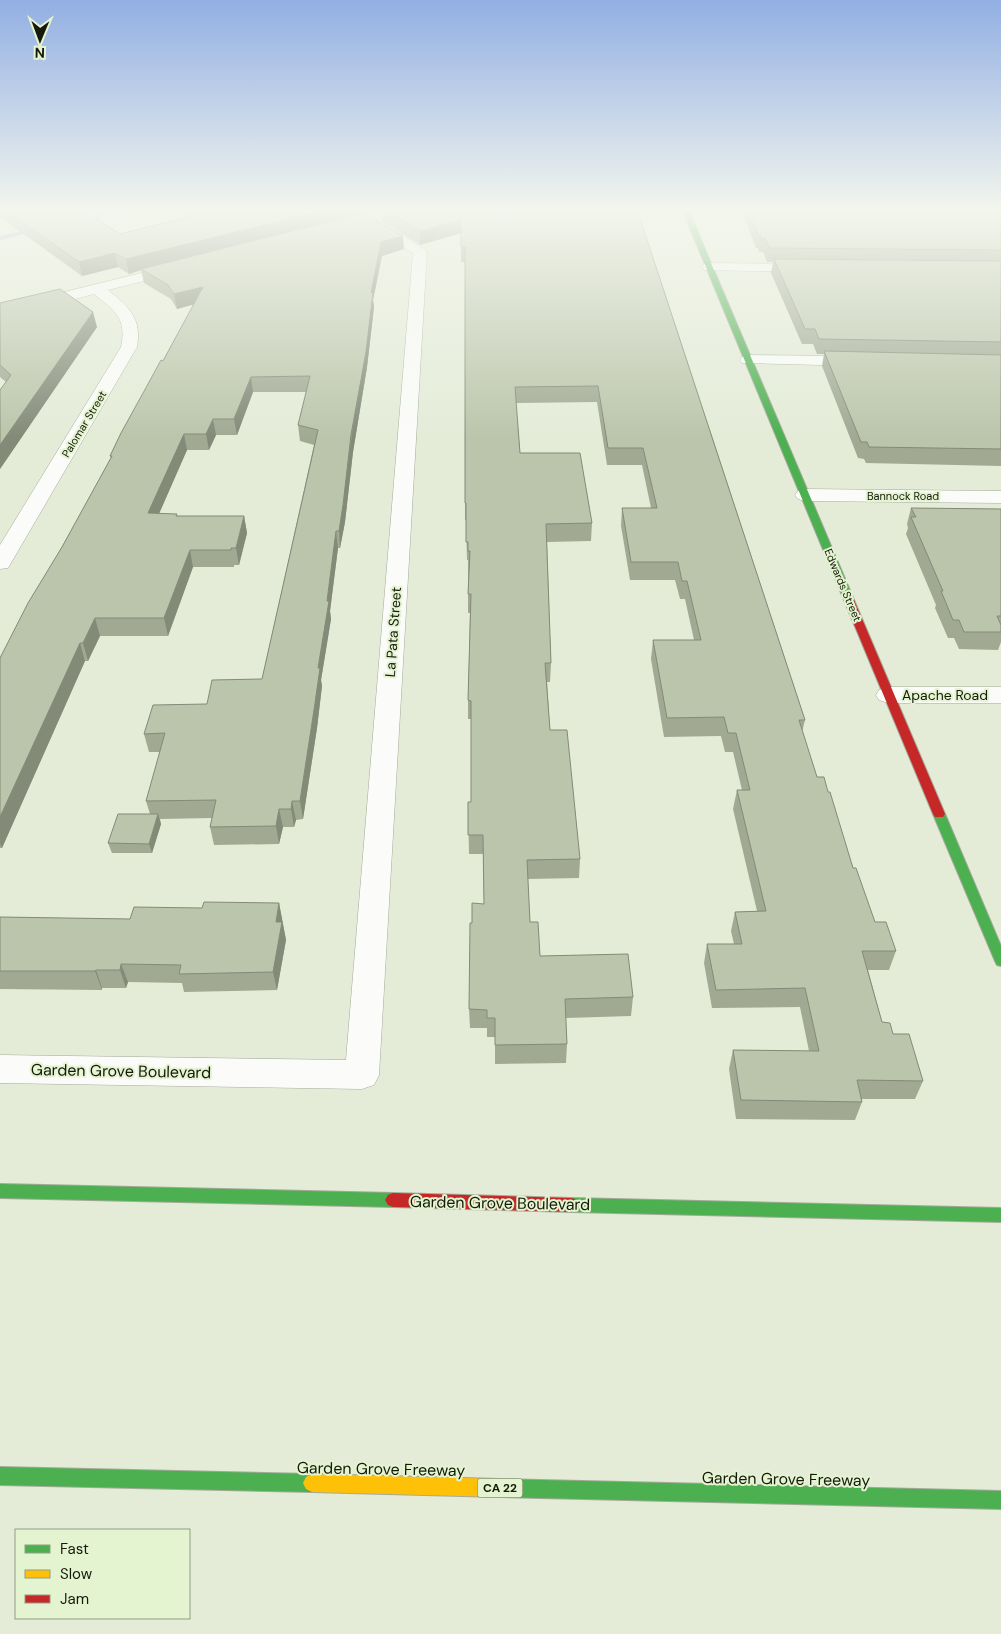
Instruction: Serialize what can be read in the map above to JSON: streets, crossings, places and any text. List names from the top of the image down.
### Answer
{
  "streets": {
    "main road": [
      "Edwards Street",
      "Garden Grove Boulevard",
      "Garden Grove Freeway",
      "CA 22"
    ],
    "street": [
      "Palomar Street",
      "Bannock Road",
      "La Pata Street",
      "Apache Road"
    ]
  },
  "crossings": [
    ["Bannock Road", "Edwards Street"],
    ["Edwards Street", "Apache Road"],
    ["La Pata Street", "Garden Grove Boulevard"]
  ],
  "legend": ["Fast", "Slow", "Jam"],
  "north": "bottom"
}
